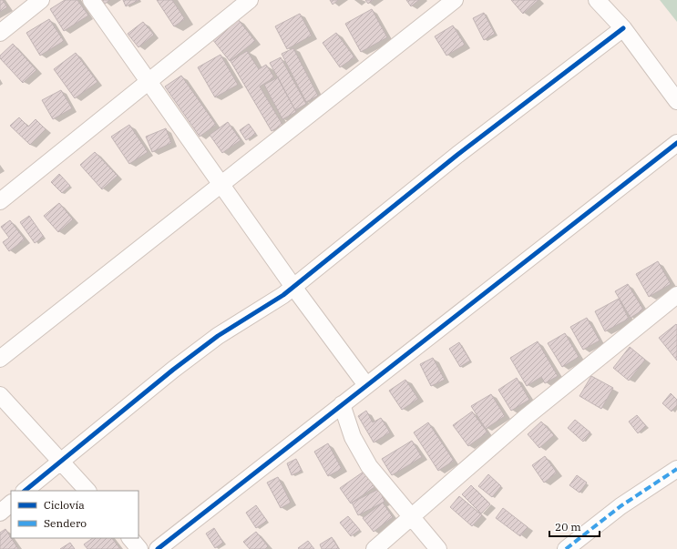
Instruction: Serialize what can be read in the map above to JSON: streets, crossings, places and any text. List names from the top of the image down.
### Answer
{
  "legend": ["Ciclovía", "Sendero"],
  "scale_bar": "20 m"
}
